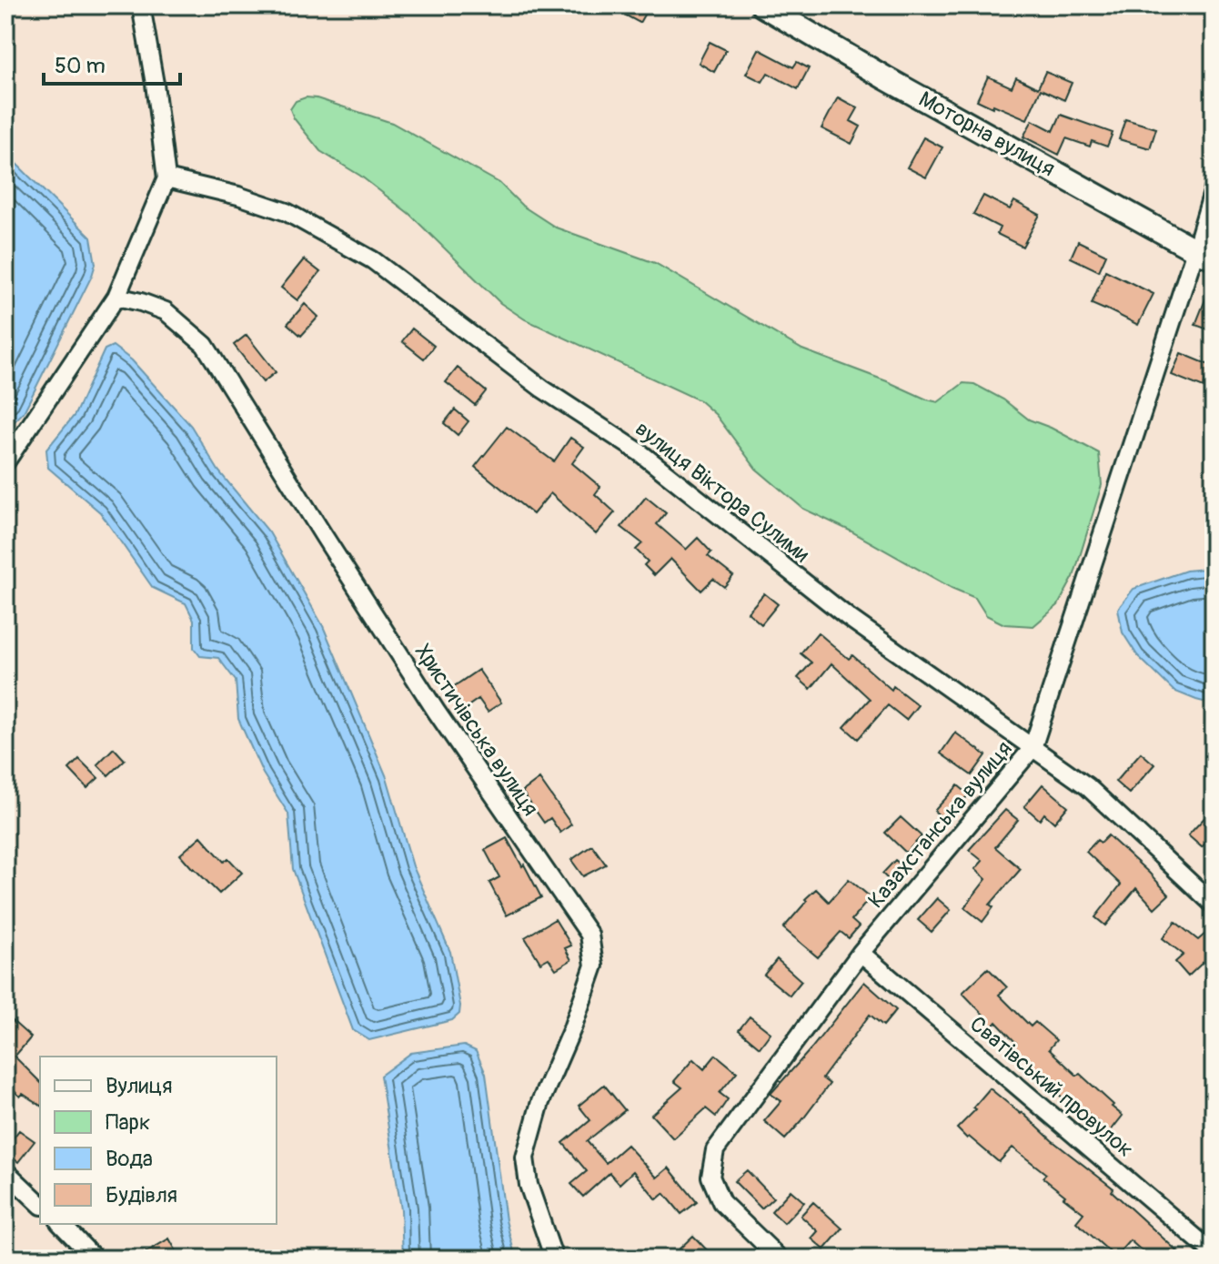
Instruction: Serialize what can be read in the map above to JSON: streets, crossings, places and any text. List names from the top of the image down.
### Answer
{
  "streets": {
    "street": [
      "Моторна вулиця",
      "вулиця Віктора Сулими",
      "Христичівська вулиця",
      "Казахстанська вулиця",
      "Сватівський провулок"
    ]
  },
  "crossings": [
    ["Моторна вулиця", "Казахстанська вулиця"],
    ["вулиця Віктора Сулими", "Казахстанська вулиця"],
    ["Казахстанська вулиця", "Сватівський провулок"]
  ],
  "legend": [
    "Вулиця",
    "Парк",
    "Вода",
    "Будівля"
  ],
  "scale_bar": "50 m"
}
